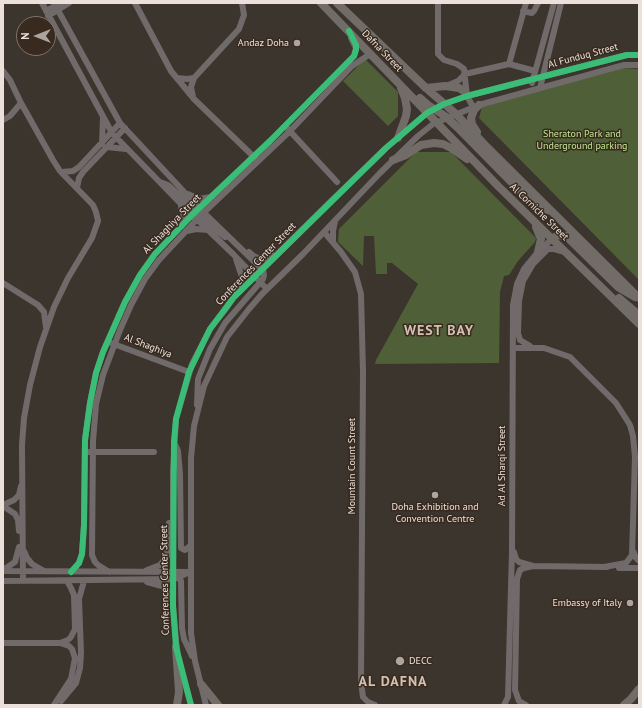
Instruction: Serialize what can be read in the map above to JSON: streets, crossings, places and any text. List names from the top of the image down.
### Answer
{
  "streets": {
    "main road": ["Dafna Street", "Al Corniche Street"],
    "street": [
      "Al Funduq Street",
      "Al Shaghiya Street",
      "Conferences Center Street",
      "Al Shaghiya",
      "Mountain Count Street",
      "Ad Al Sharqi Street"
    ]
  },
  "crossings": [
    ["Dafna Street", "Al Funduq Street"],
    ["Dafna Street", "Al Corniche Street"],
    ["Dafna Street", "Al Shaghiya Street"],
    ["Dafna Street", "Conferences Center Street"],
    ["Al Funduq Street", "Al Corniche Street"],
    ["Al Funduq Street", "Conferences Center Street"],
    ["Al Corniche Street", "Conferences Center Street"],
    ["Al Corniche Street", "Ad Al Sharqi Street"],
    ["Al Shaghiya Street", "Al Shaghiya"],
    ["Conferences Center Street", "Al Shaghiya"]
  ],
  "districts": ["WEST BAY", "AL DAFNA"],
  "parks": ["Sheraton Park and Underground parking"],
  "places": [
    "Andaz Doha",
    "Doha Exhibition and Convention Centre",
    "Embassy of Italy",
    "DECC"
  ],
  "north": "left"
}
